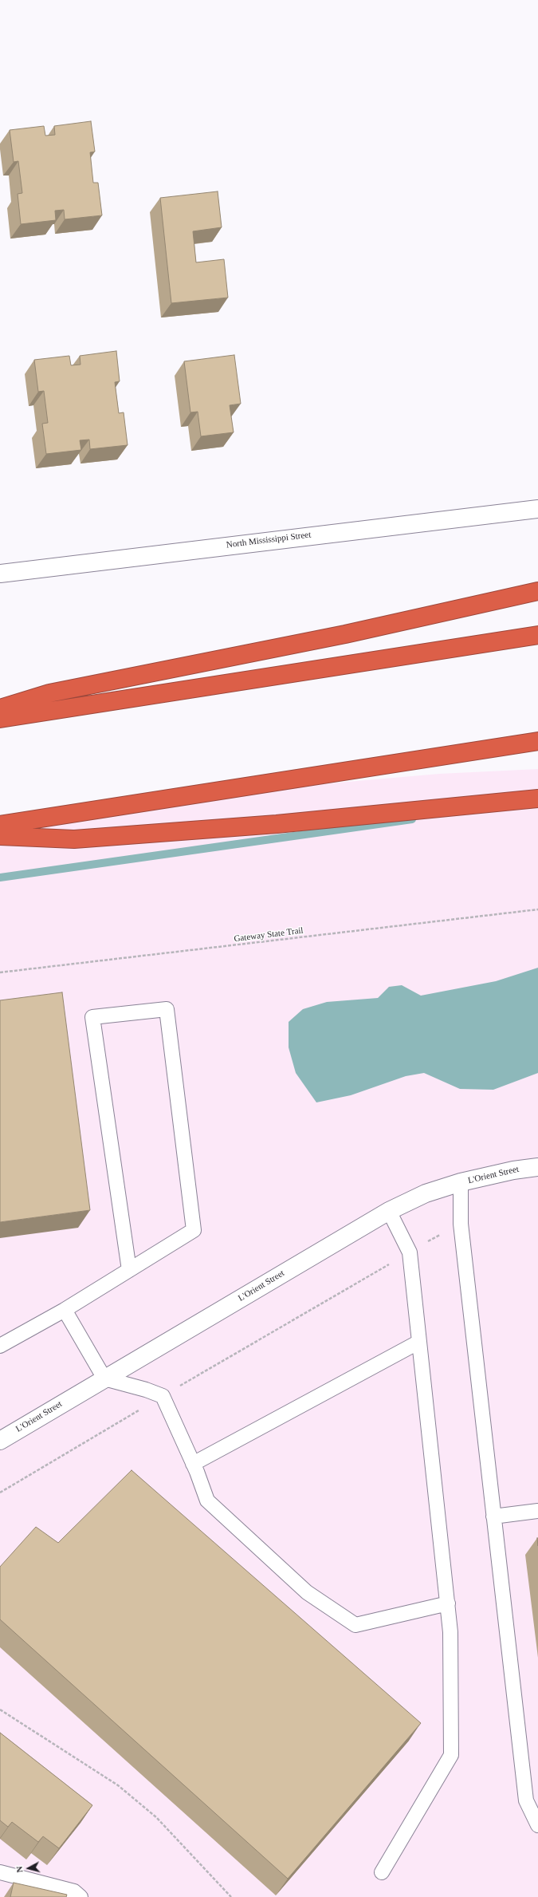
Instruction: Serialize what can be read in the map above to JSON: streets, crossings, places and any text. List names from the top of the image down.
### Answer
{
  "streets": {
    "street": ["North Mississippi Street", "L'Orient Street"],
    "path": ["Gateway State Trail"]
  },
  "north": "left"
}
